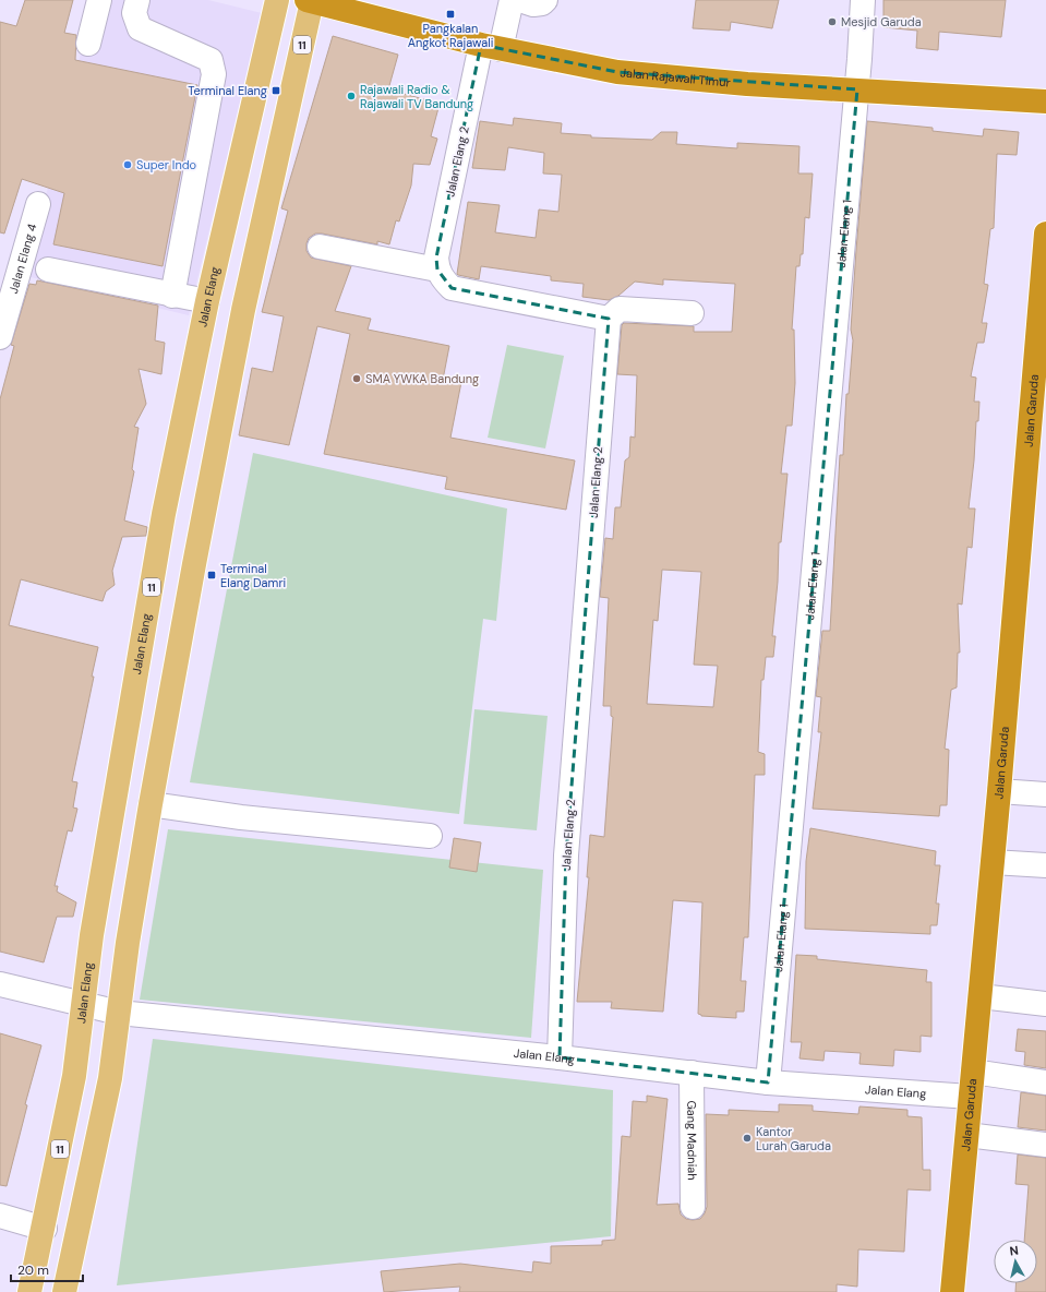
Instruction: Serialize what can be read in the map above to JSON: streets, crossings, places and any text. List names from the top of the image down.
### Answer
{
  "streets": {
    "highway": ["Jalan Rajawali Timur", "Jalan Garuda"],
    "main road": ["11", "Jalan Elang"],
    "street": [
      "Jalan Elang 2",
      "Jalan Elang 1",
      "Jalan Elang 4",
      "Gang Madniah"
    ]
  },
  "crossings": [
    ["11", "Jalan Rajawali Timur"],
    ["11", "Jalan Elang"],
    ["Jalan Rajawali Timur", "Jalan Elang 2"],
    ["Jalan Rajawali Timur", "Jalan Elang 1"],
    ["Jalan Elang 2", "Jalan Elang"],
    ["Jalan Elang 1", "Jalan Elang"],
    ["Jalan Elang", "Jalan Garuda"],
    ["Jalan Elang", "Gang Madniah"]
  ],
  "places": {
    "transit": ["Pangkalan Angkot Rajawali", "Terminal Elang", "Terminal Elang Damri"],
    "other": [
      "Mesjid Garuda",
      "Rajawali Radio & Rajawali TV Bandung",
      "Super Indo",
      "SMA YWKA Bandung",
      "Kantor Lurah Garuda"
    ]
  },
  "scale_bar": "20 m",
  "north": "top"
}
